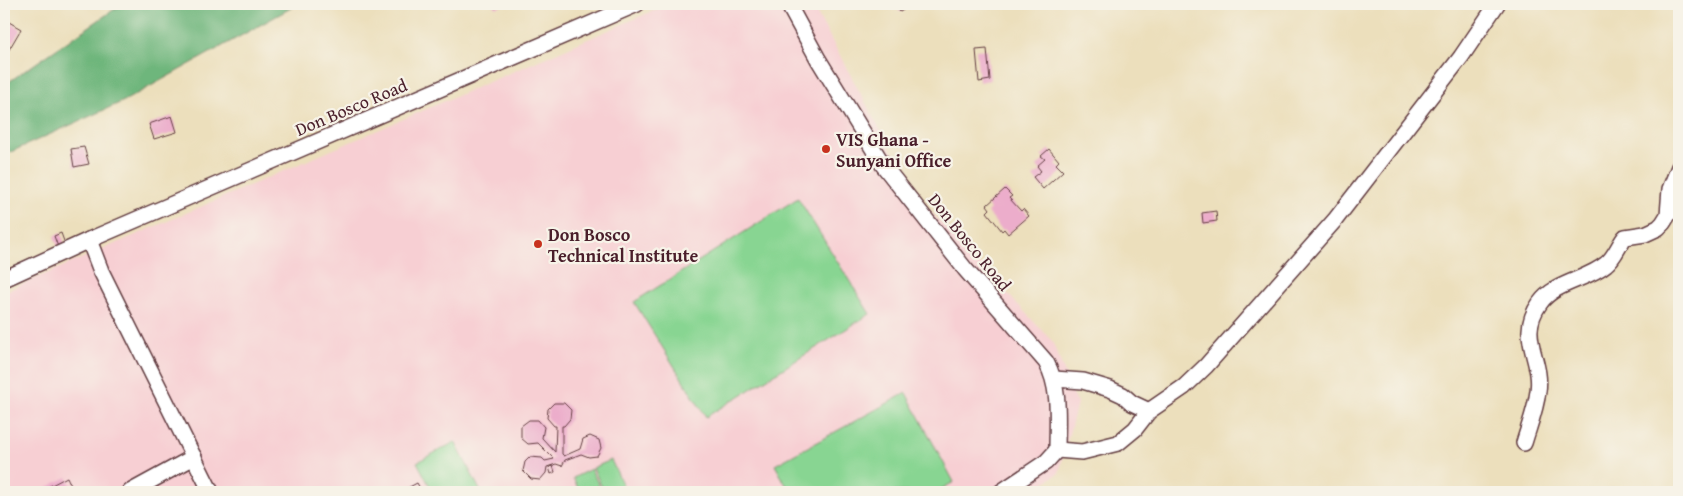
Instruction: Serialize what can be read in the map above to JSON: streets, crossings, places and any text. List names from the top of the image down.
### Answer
{
  "streets": {
    "street": ["Don Bosco Road"]
  },
  "places": ["VIS Ghana - Sunyani Office", "Don Bosco Technical Institute"]
}
